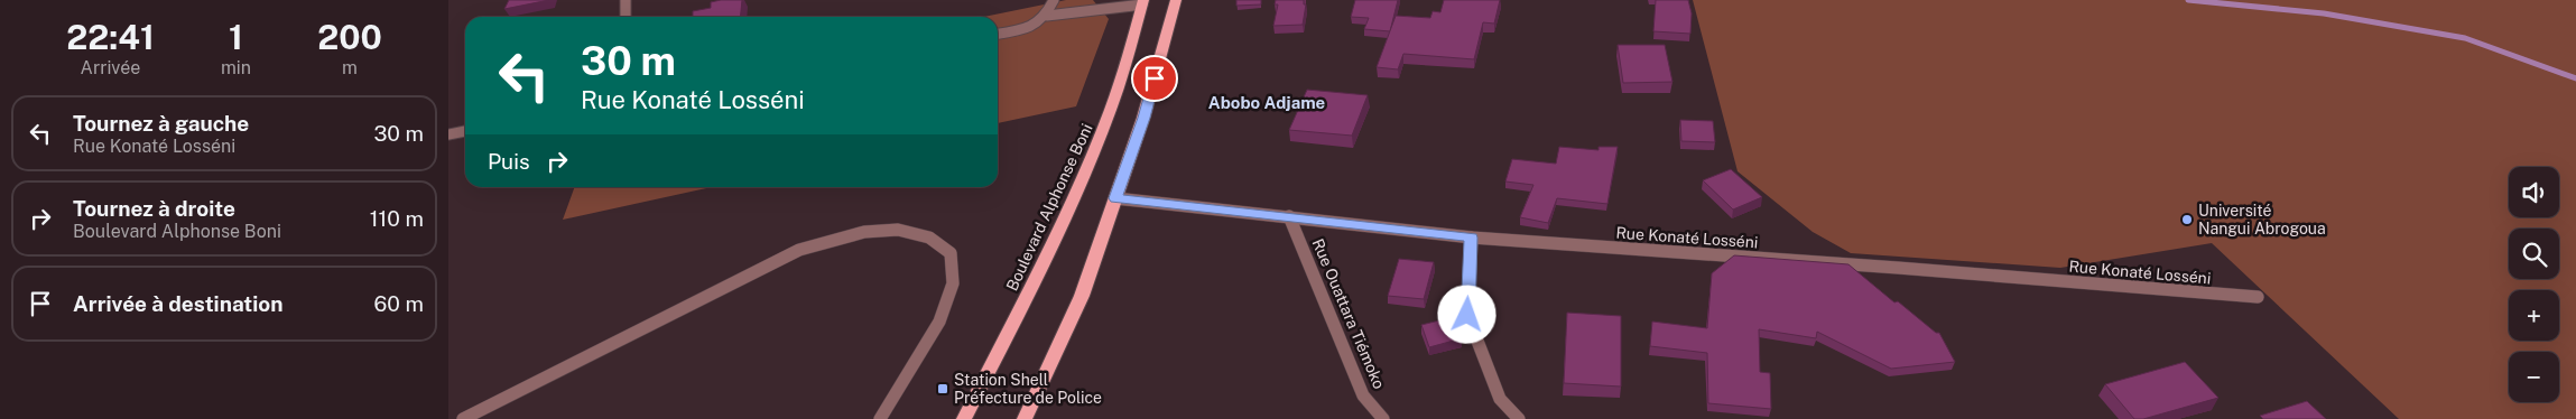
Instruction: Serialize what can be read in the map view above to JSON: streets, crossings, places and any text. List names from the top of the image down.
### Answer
{
  "streets": {
    "main road": ["Boulevard Alphonse Boni"],
    "street": ["Rue Konaté Losséni", "Rue Ouattara Tiémoko"]
  },
  "crossings": [
    ["Rue Konaté Losséni", "Rue Ouattara Tiémoko"]
  ],
  "districts": ["Abobo Adjame"],
  "places": {
    "other": ["Université Nangui Abrogoua"],
    "transit": ["Station Shell Préfecture de Police"]
  },
  "page": {
    "eta": [
      "22:41",
      "Arrivée",
      "1",
      "min",
      "200",
      "m"
    ],
    "turn": ["30 m", "Rue Konaté Losséni"],
    "list": [
      {
        "name": "Tournez à gauche",
        "note": "Rue Konaté Losséni",
        "value": "30 m"
      },
      {
        "name": "Tournez à droite",
        "note": "Boulevard Alphonse Boni",
        "value": "110 m"
      },
      {
        "name": "Arrivée à destination",
        "value": "60 m"
      }
    ],
    "then": "Puis",
    "map_buttons": ["+", "−"]
  }
}
